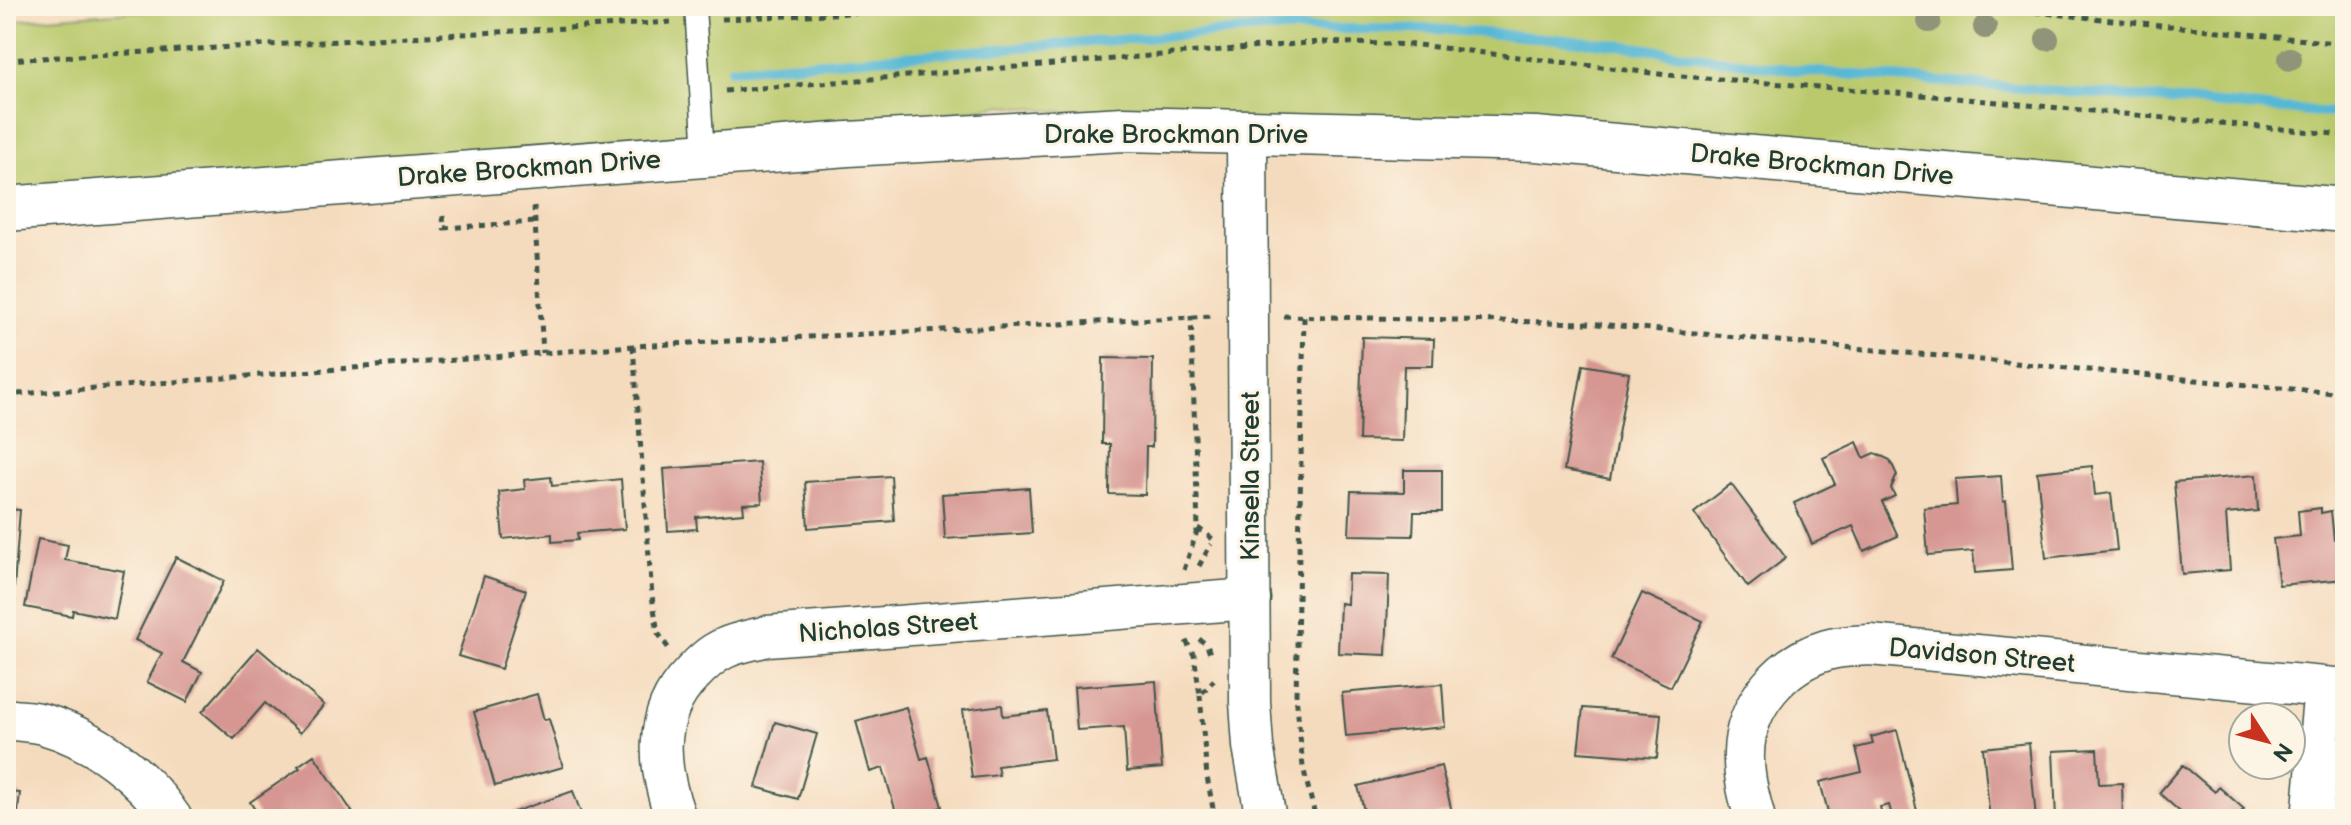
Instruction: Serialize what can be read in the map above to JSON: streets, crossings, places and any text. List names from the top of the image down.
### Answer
{
  "streets": {
    "main road": ["Drake Brockman Drive"],
    "street": ["Kinsella Street", "Nicholas Street", "Davidson Street"]
  },
  "crossings": [
    ["Drake Brockman Drive", "Kinsella Street"],
    ["Kinsella Street", "Nicholas Street"]
  ],
  "north": "bottom right"
}
